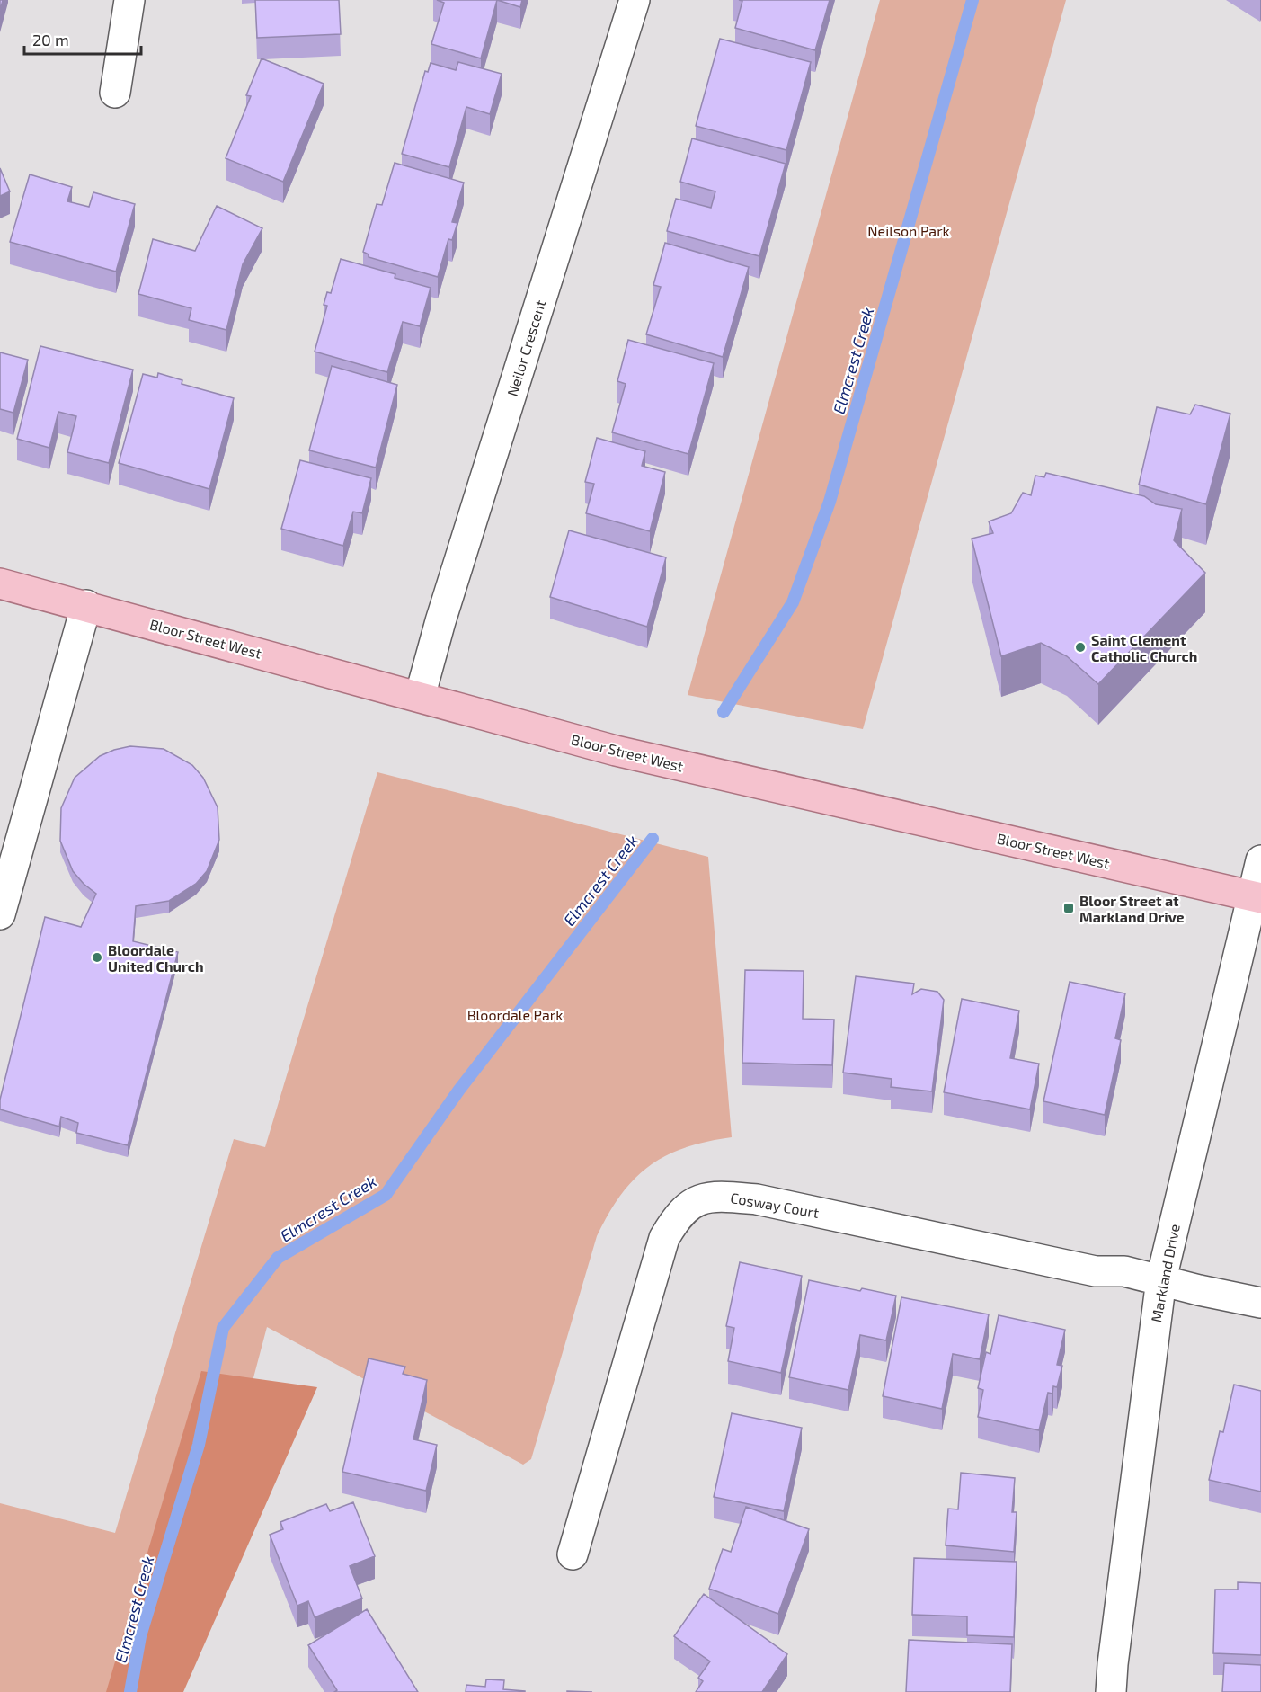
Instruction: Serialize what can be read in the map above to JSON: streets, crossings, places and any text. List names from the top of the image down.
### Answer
{
  "streets": {
    "main road": ["Bloor Street West"],
    "street": ["Neilor Crescent", "Cosway Court", "Markland Drive"]
  },
  "crossings": [
    ["Neilor Crescent", "Bloor Street West"],
    ["Bloor Street West", "Markland Drive"],
    ["Cosway Court", "Markland Drive"]
  ],
  "water": ["Elmcrest Creek"],
  "parks": ["Neilson Park", "Bloordale Park"],
  "places": {
    "other": ["Saint Clement Catholic Church", "Bloordale United Church"],
    "transit": ["Bloor Street at Markland Drive"]
  },
  "scale_bar": "20 m"
}
